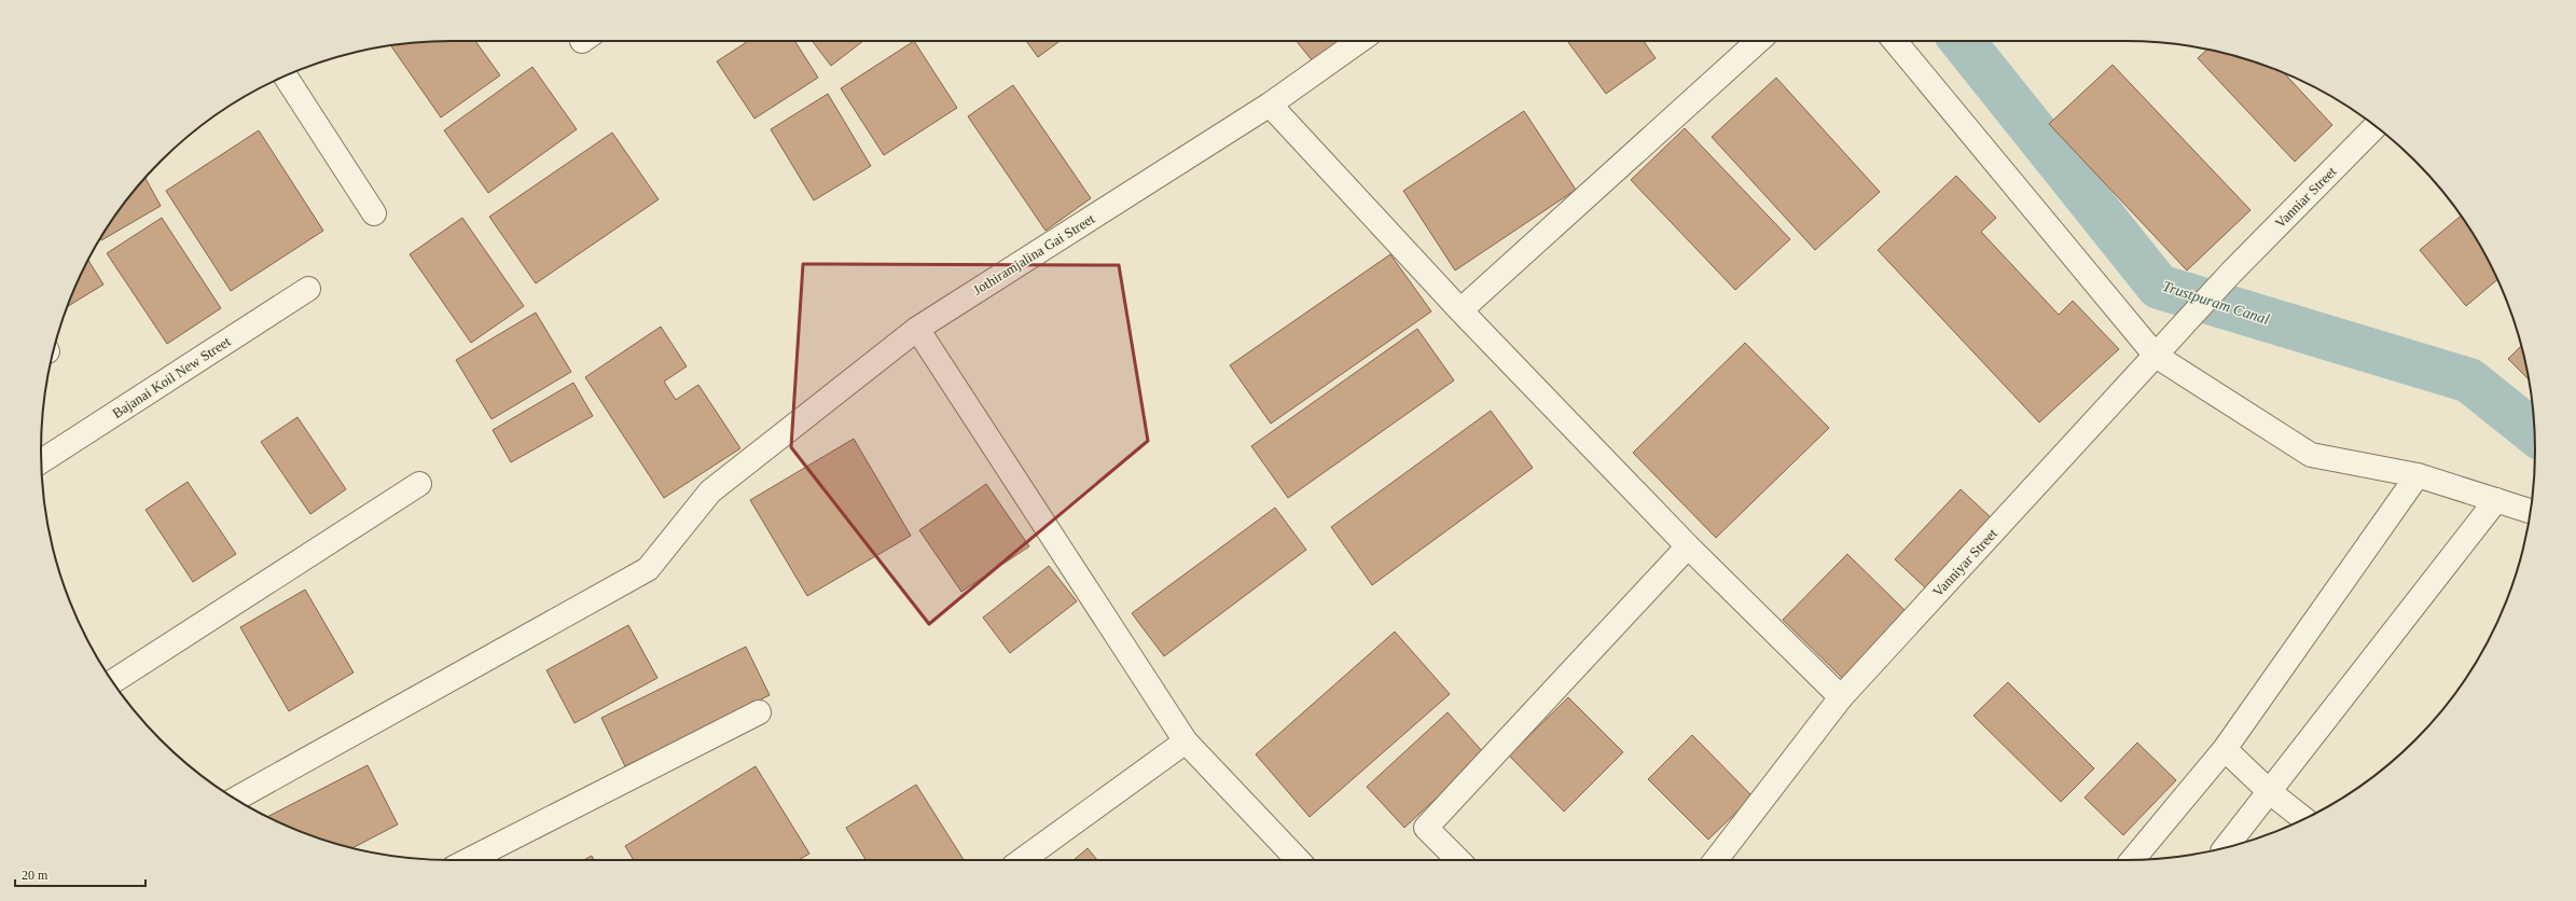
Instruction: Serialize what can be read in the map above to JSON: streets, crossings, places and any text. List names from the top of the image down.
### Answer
{
  "streets": {
    "street": [
      "Vanniar Street",
      "Jothiramjalina Gai Street",
      "Bajanai Koil New Street",
      "Vanniyar Street"
    ]
  },
  "crossings": [
    ["Vanniar Street", "Vanniyar Street"]
  ],
  "water": ["Trustpuram Canal"],
  "scale_bar": "20 m"
}
